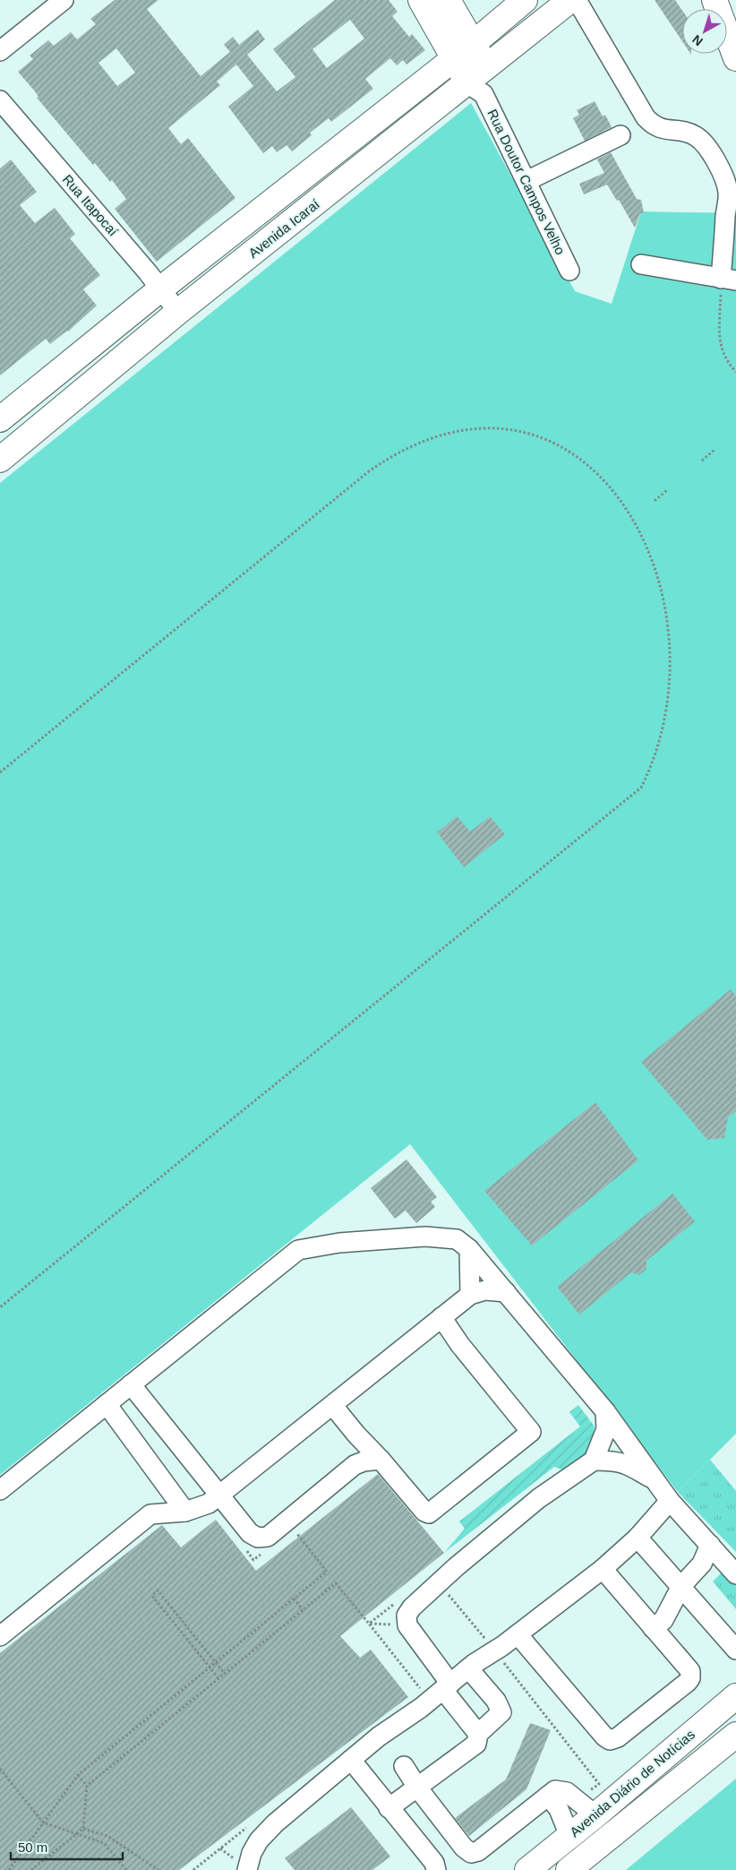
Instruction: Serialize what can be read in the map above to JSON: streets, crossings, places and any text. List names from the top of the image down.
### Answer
{
  "streets": {
    "main road": ["Rua Doutor Campos Velho", "Avenida Icaraí", "Avenida Diário de Notícias"],
    "street": ["Rua Itapocaí"]
  },
  "crossings": [
    ["Rua Doutor Campos Velho", "Avenida Icaraí"],
    ["Rua Itapocaí", "Avenida Icaraí"]
  ],
  "scale_bar": "50 m",
  "north": "bottom left"
}
